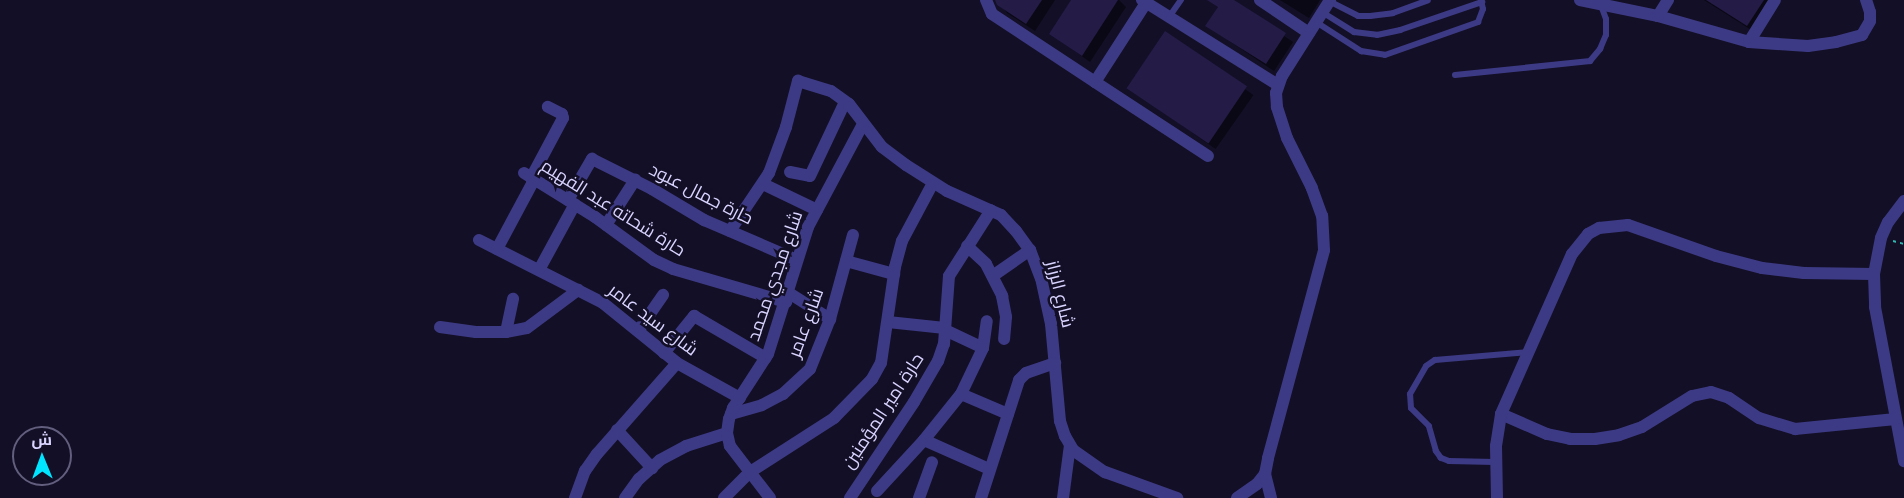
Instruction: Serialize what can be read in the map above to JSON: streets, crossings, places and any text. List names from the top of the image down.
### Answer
{
  "streets": {
    "street": [
      "حارة جمال عبود",
      "حارة شحاته عبد الفهيم",
      "شارع مجدي محمد",
      "شارع الرزاز",
      "شارع سيد عامر",
      "شارع عامر",
      "حارة امير المؤمنين"
    ]
  },
  "crossings": [
    ["حارة جمال عبود", "حارة شحاته عبد الفهيم"],
    ["حارة جمال عبود", "شارع مجدي محمد"],
    ["حارة شحاته عبد الفهيم", "شارع مجدي محمد"],
    ["حارة شحاته عبد الفهيم", "شارع عامر"],
    ["شارع مجدي محمد", "شارع الرزاز"],
    ["شارع مجدي محمد", "شارع سيد عامر"],
    ["شارع مجدي محمد", "شارع عامر"],
    ["شارع الرزاز", "حارة امير المؤمنين"]
  ],
  "north": "top"
}
